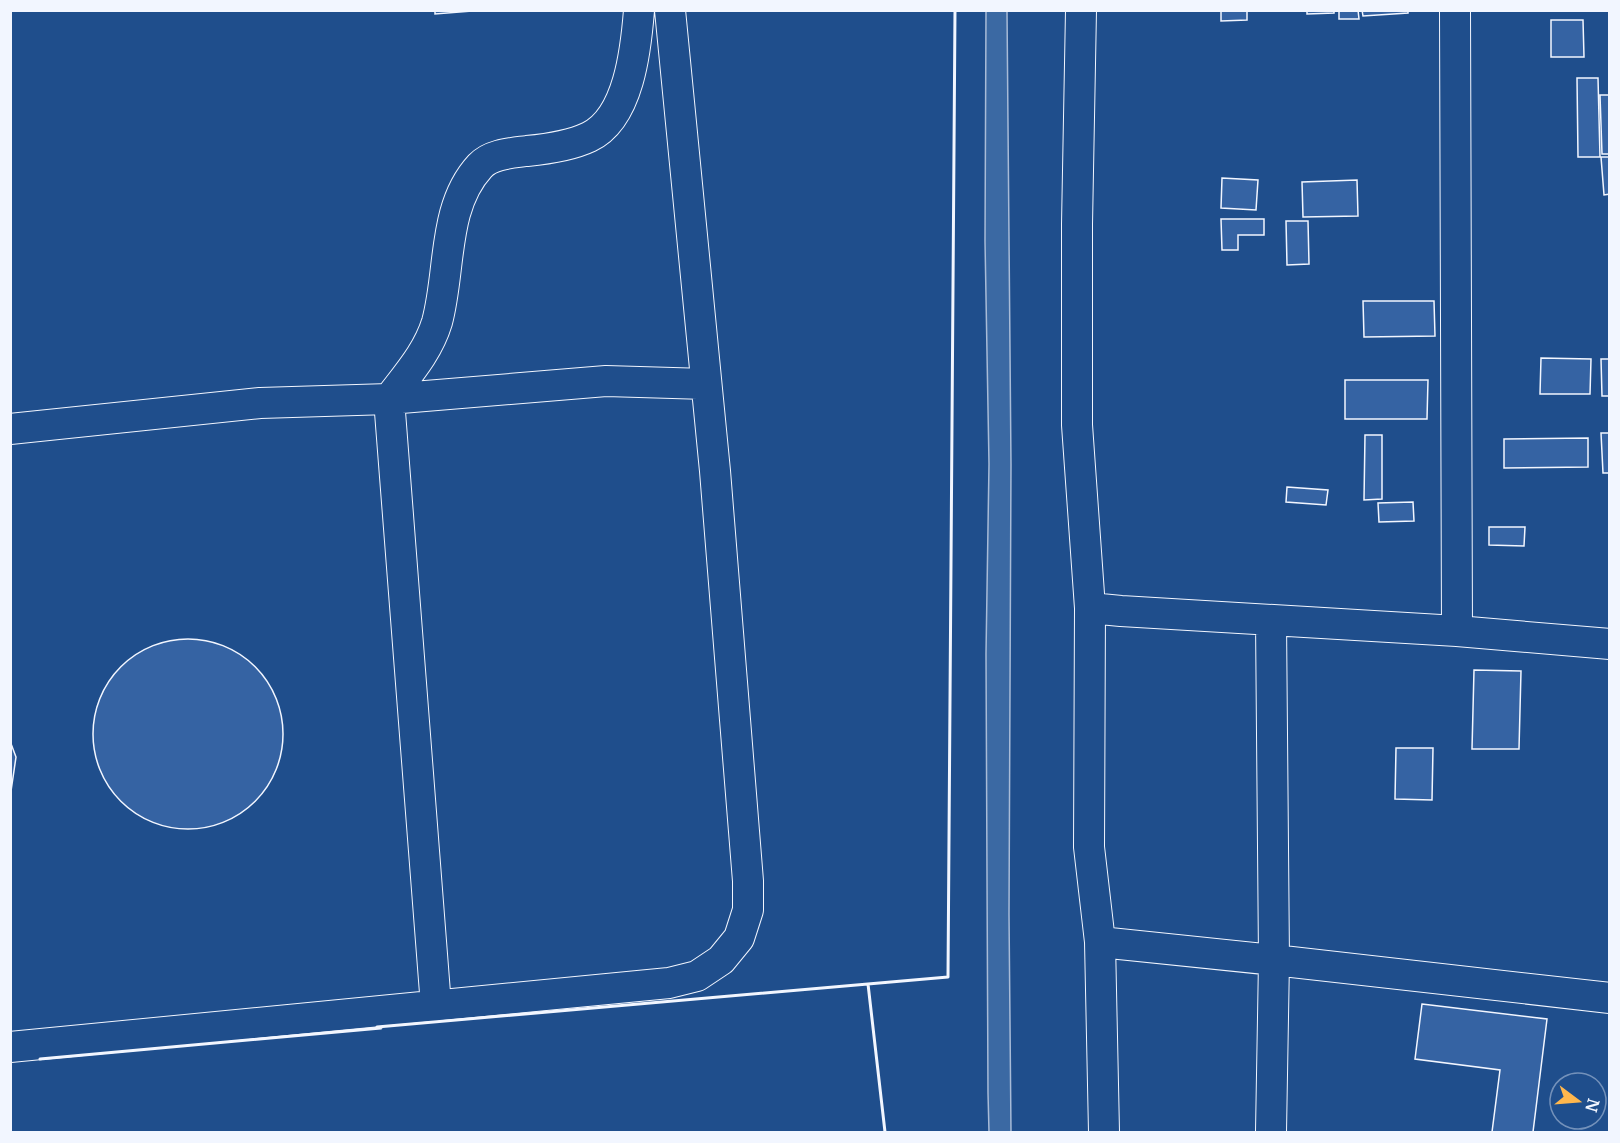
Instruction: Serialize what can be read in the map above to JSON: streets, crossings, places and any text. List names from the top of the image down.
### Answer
{
  "north": "right"
}
